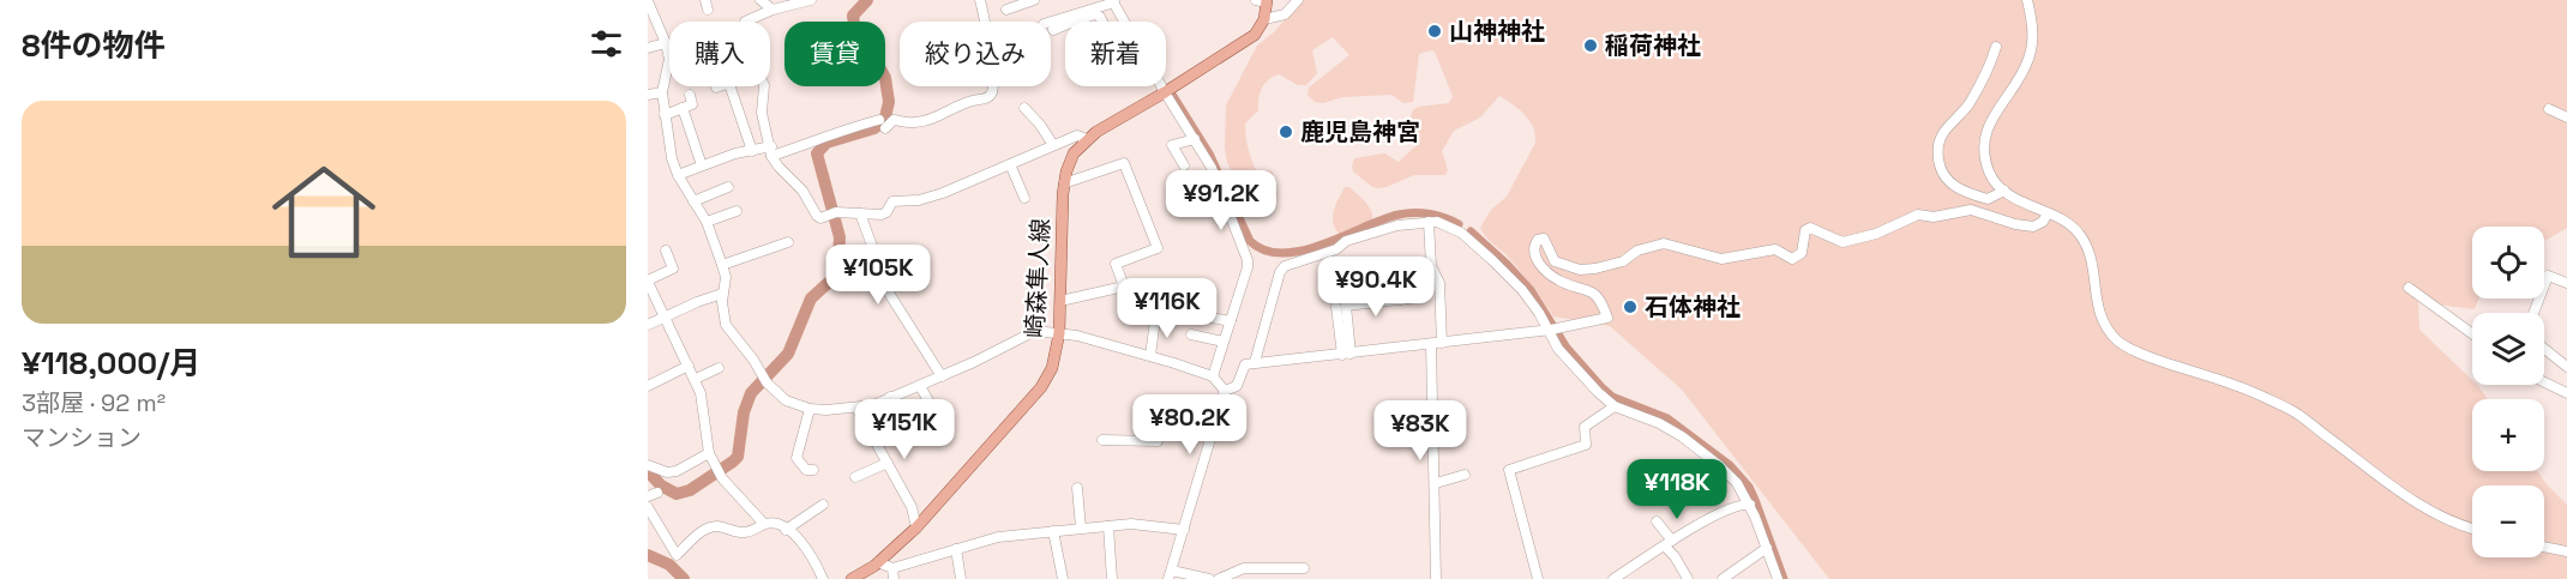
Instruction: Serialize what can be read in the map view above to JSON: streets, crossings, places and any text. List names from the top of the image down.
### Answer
{
  "streets": {
    "main road": ["崎森隼人線"]
  },
  "places": [
    "山神神社",
    "稲荷神社",
    "鹿児島神宮",
    "石体神社"
  ],
  "page": {
    "heading": "8件の物件",
    "chip": [
      "購入",
      "賃貸",
      "絞り込み",
      "新着"
    ],
    "list": [
      {
        "name": "¥118,000/月",
        "note": "3部屋 · 92 m² · マンション"
      }
    ],
    "price": [
      "¥91.2K",
      "¥105K",
      "¥90.4K",
      "¥116K",
      "¥80.2K",
      "¥151K",
      "¥83K",
      "¥118K"
    ],
    "map_buttons": ["+", "−"]
  }
}
